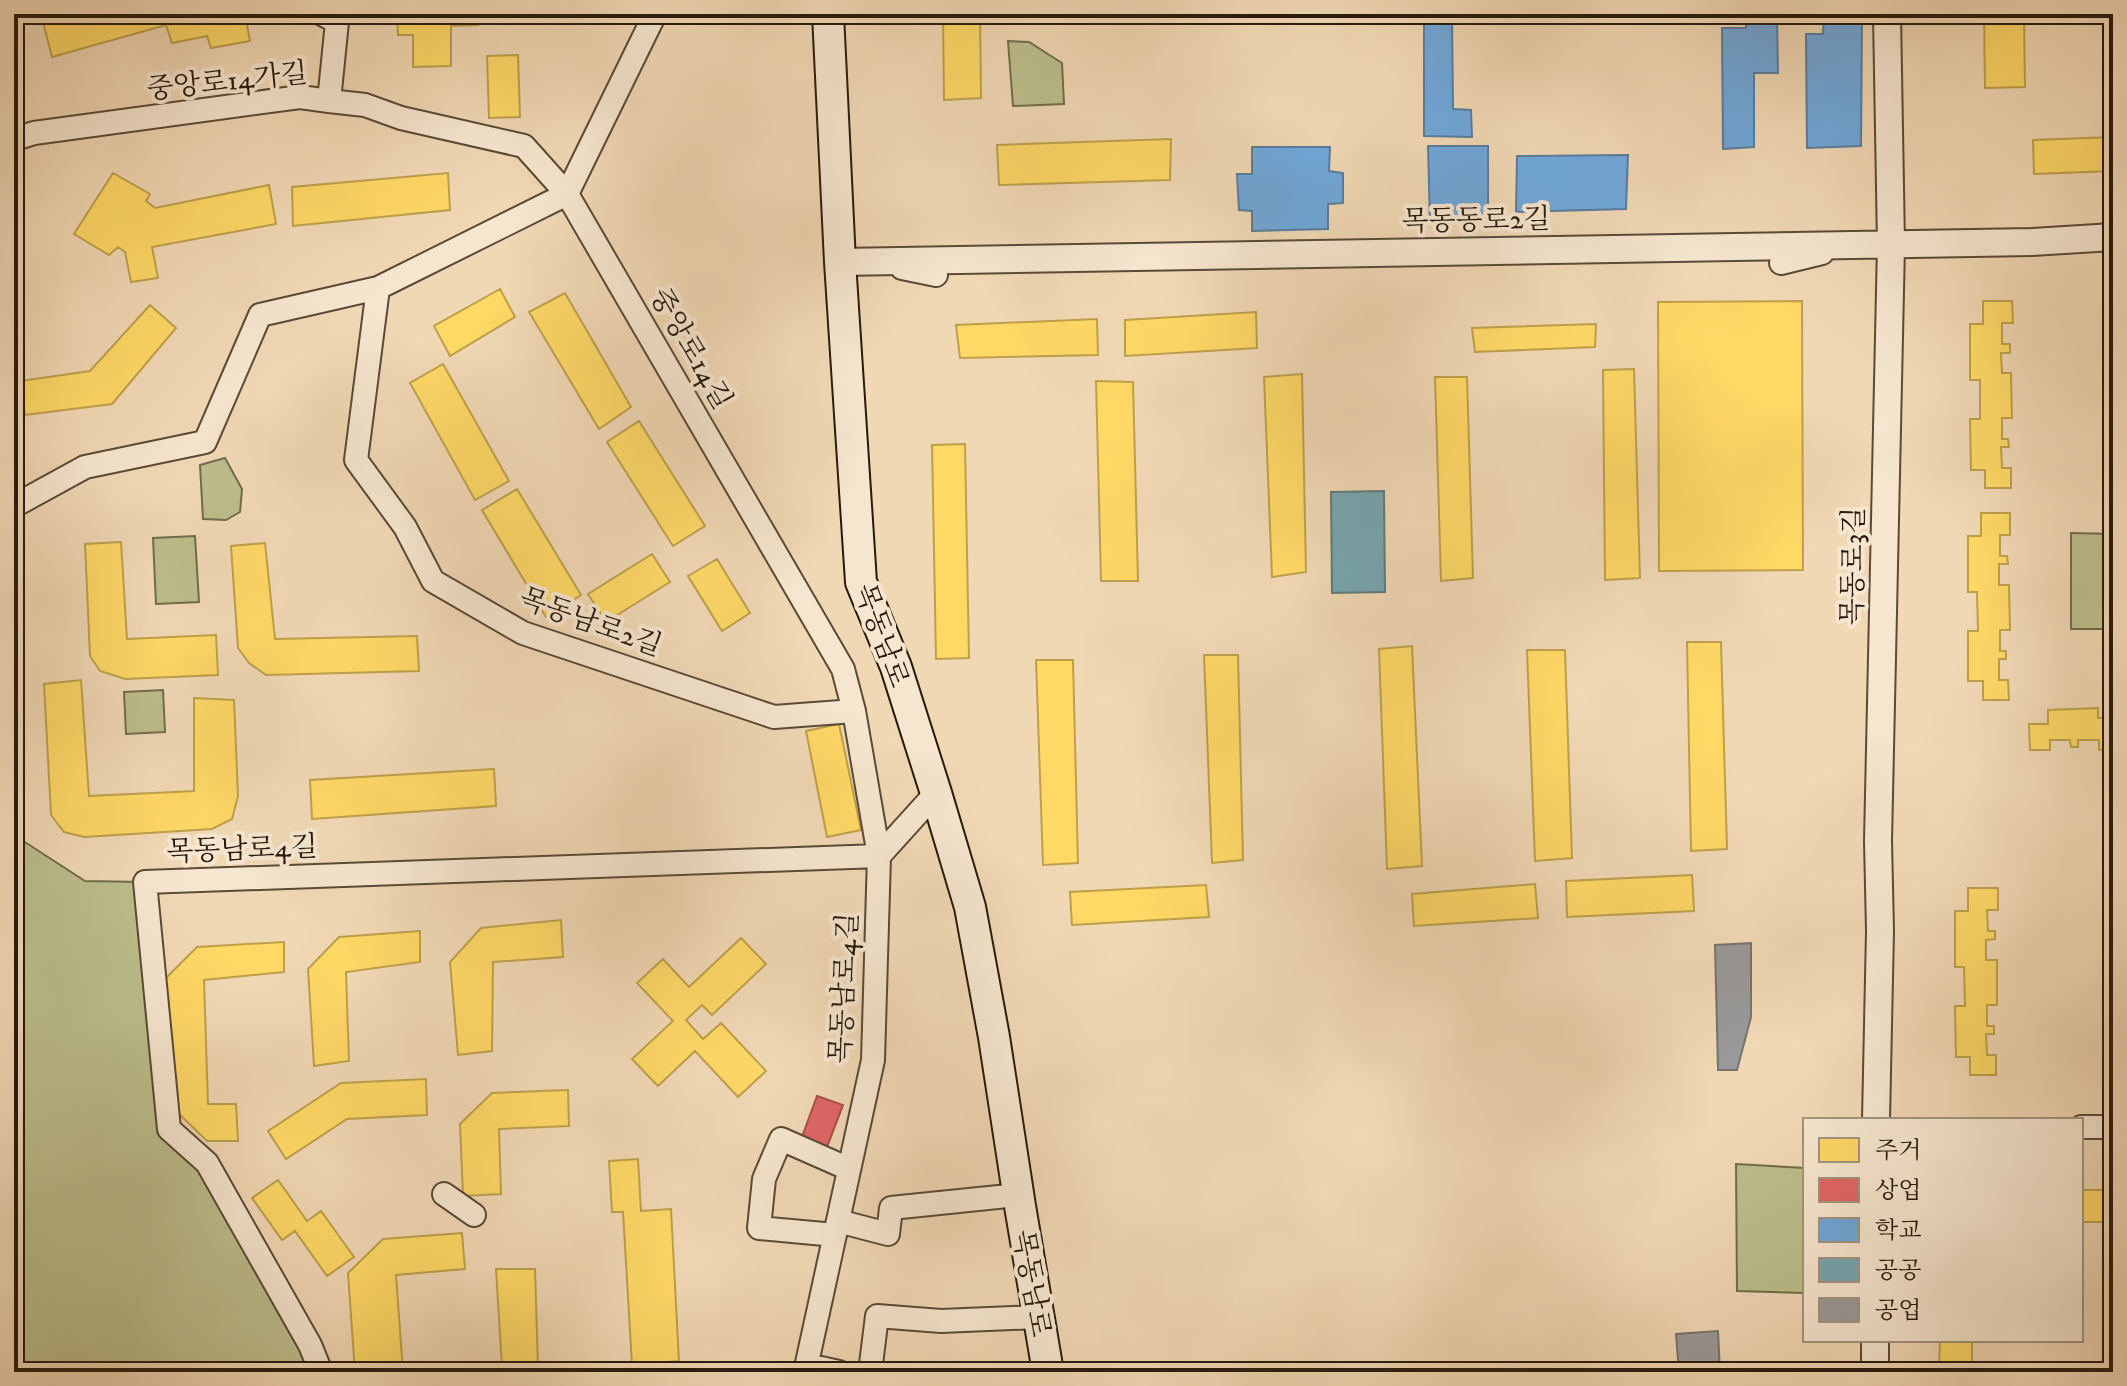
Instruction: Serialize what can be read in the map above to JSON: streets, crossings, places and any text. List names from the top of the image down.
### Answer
{
  "streets": {
    "main road": ["목동남로"],
    "street": [
      "중앙로14가길",
      "목동동로2길",
      "중앙로14길",
      "목동로3길",
      "목동남로2길",
      "목동남로4길"
    ]
  },
  "crossings": [
    ["중앙로14가길", "중앙로14길"],
    ["목동동로2길", "목동로3길"],
    ["목동동로2길", "목동남로"],
    ["중앙로14길", "목동남로2길"],
    ["중앙로14길", "목동남로4길"],
    ["목동남로2길", "목동남로4길"],
    ["목동남로", "목동남로4길"]
  ],
  "legend": [
    "주거",
    "상업",
    "학교",
    "공공",
    "공업"
  ]
}
